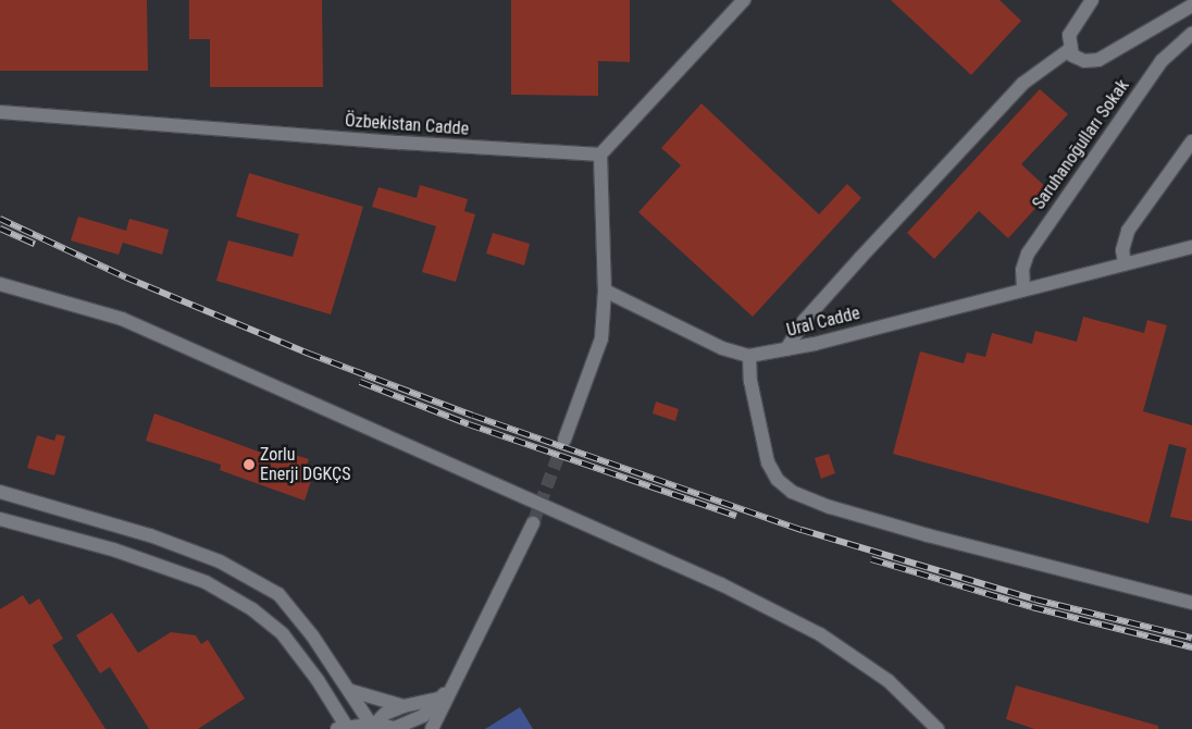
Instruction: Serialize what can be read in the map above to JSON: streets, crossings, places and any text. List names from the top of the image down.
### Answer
{
  "streets": {
    "street": ["Özbekistan Cadde", "Saruhanoğulları Sokak", "Ural Cadde"]
  },
  "crossings": [
    ["Saruhanoğulları Sokak", "Ural Cadde"]
  ],
  "places": ["Zorlu Enerji DGKÇS"]
}
